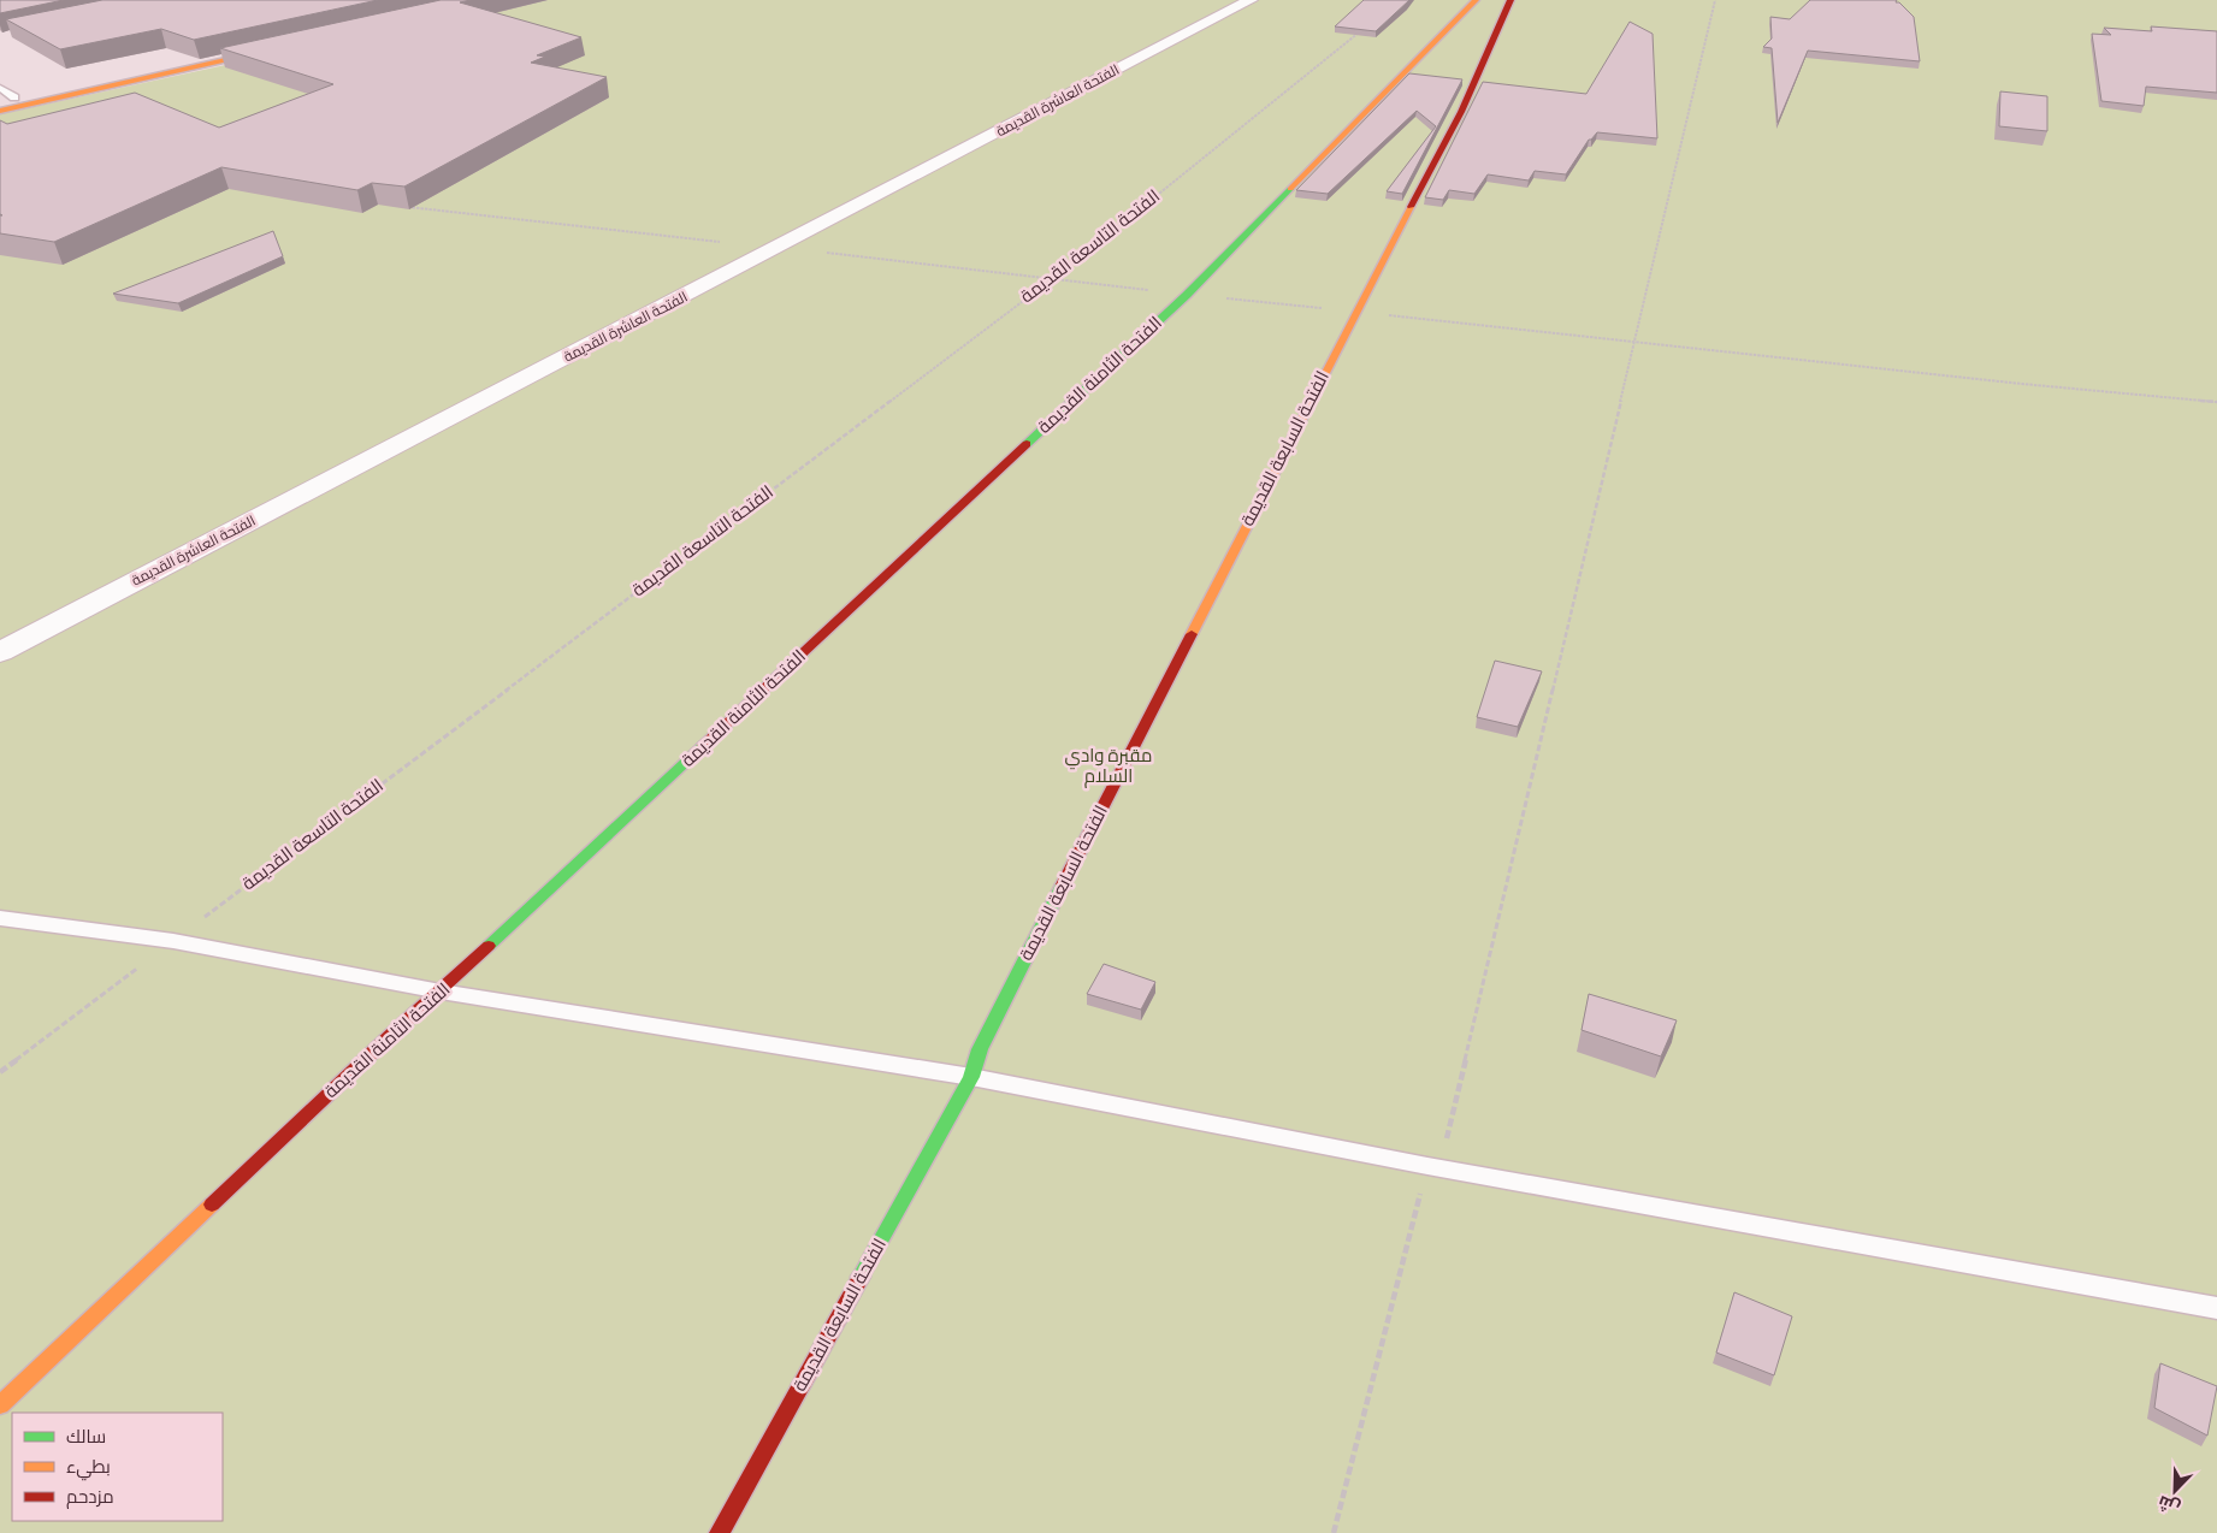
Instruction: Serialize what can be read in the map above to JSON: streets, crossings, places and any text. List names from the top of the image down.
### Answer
{
  "streets": {
    "street": ["الفتحة العاشرة القديمة", "الفتحة الثامنة القديمة", "الفتحة السابعة القديمة"],
    "path": ["الفتحة التاسعة القديمة"]
  },
  "parks": ["مقبرة وادي السلام"],
  "legend": ["سالك", "بطيء", "مزدحم"],
  "north": "bottom left"
}
